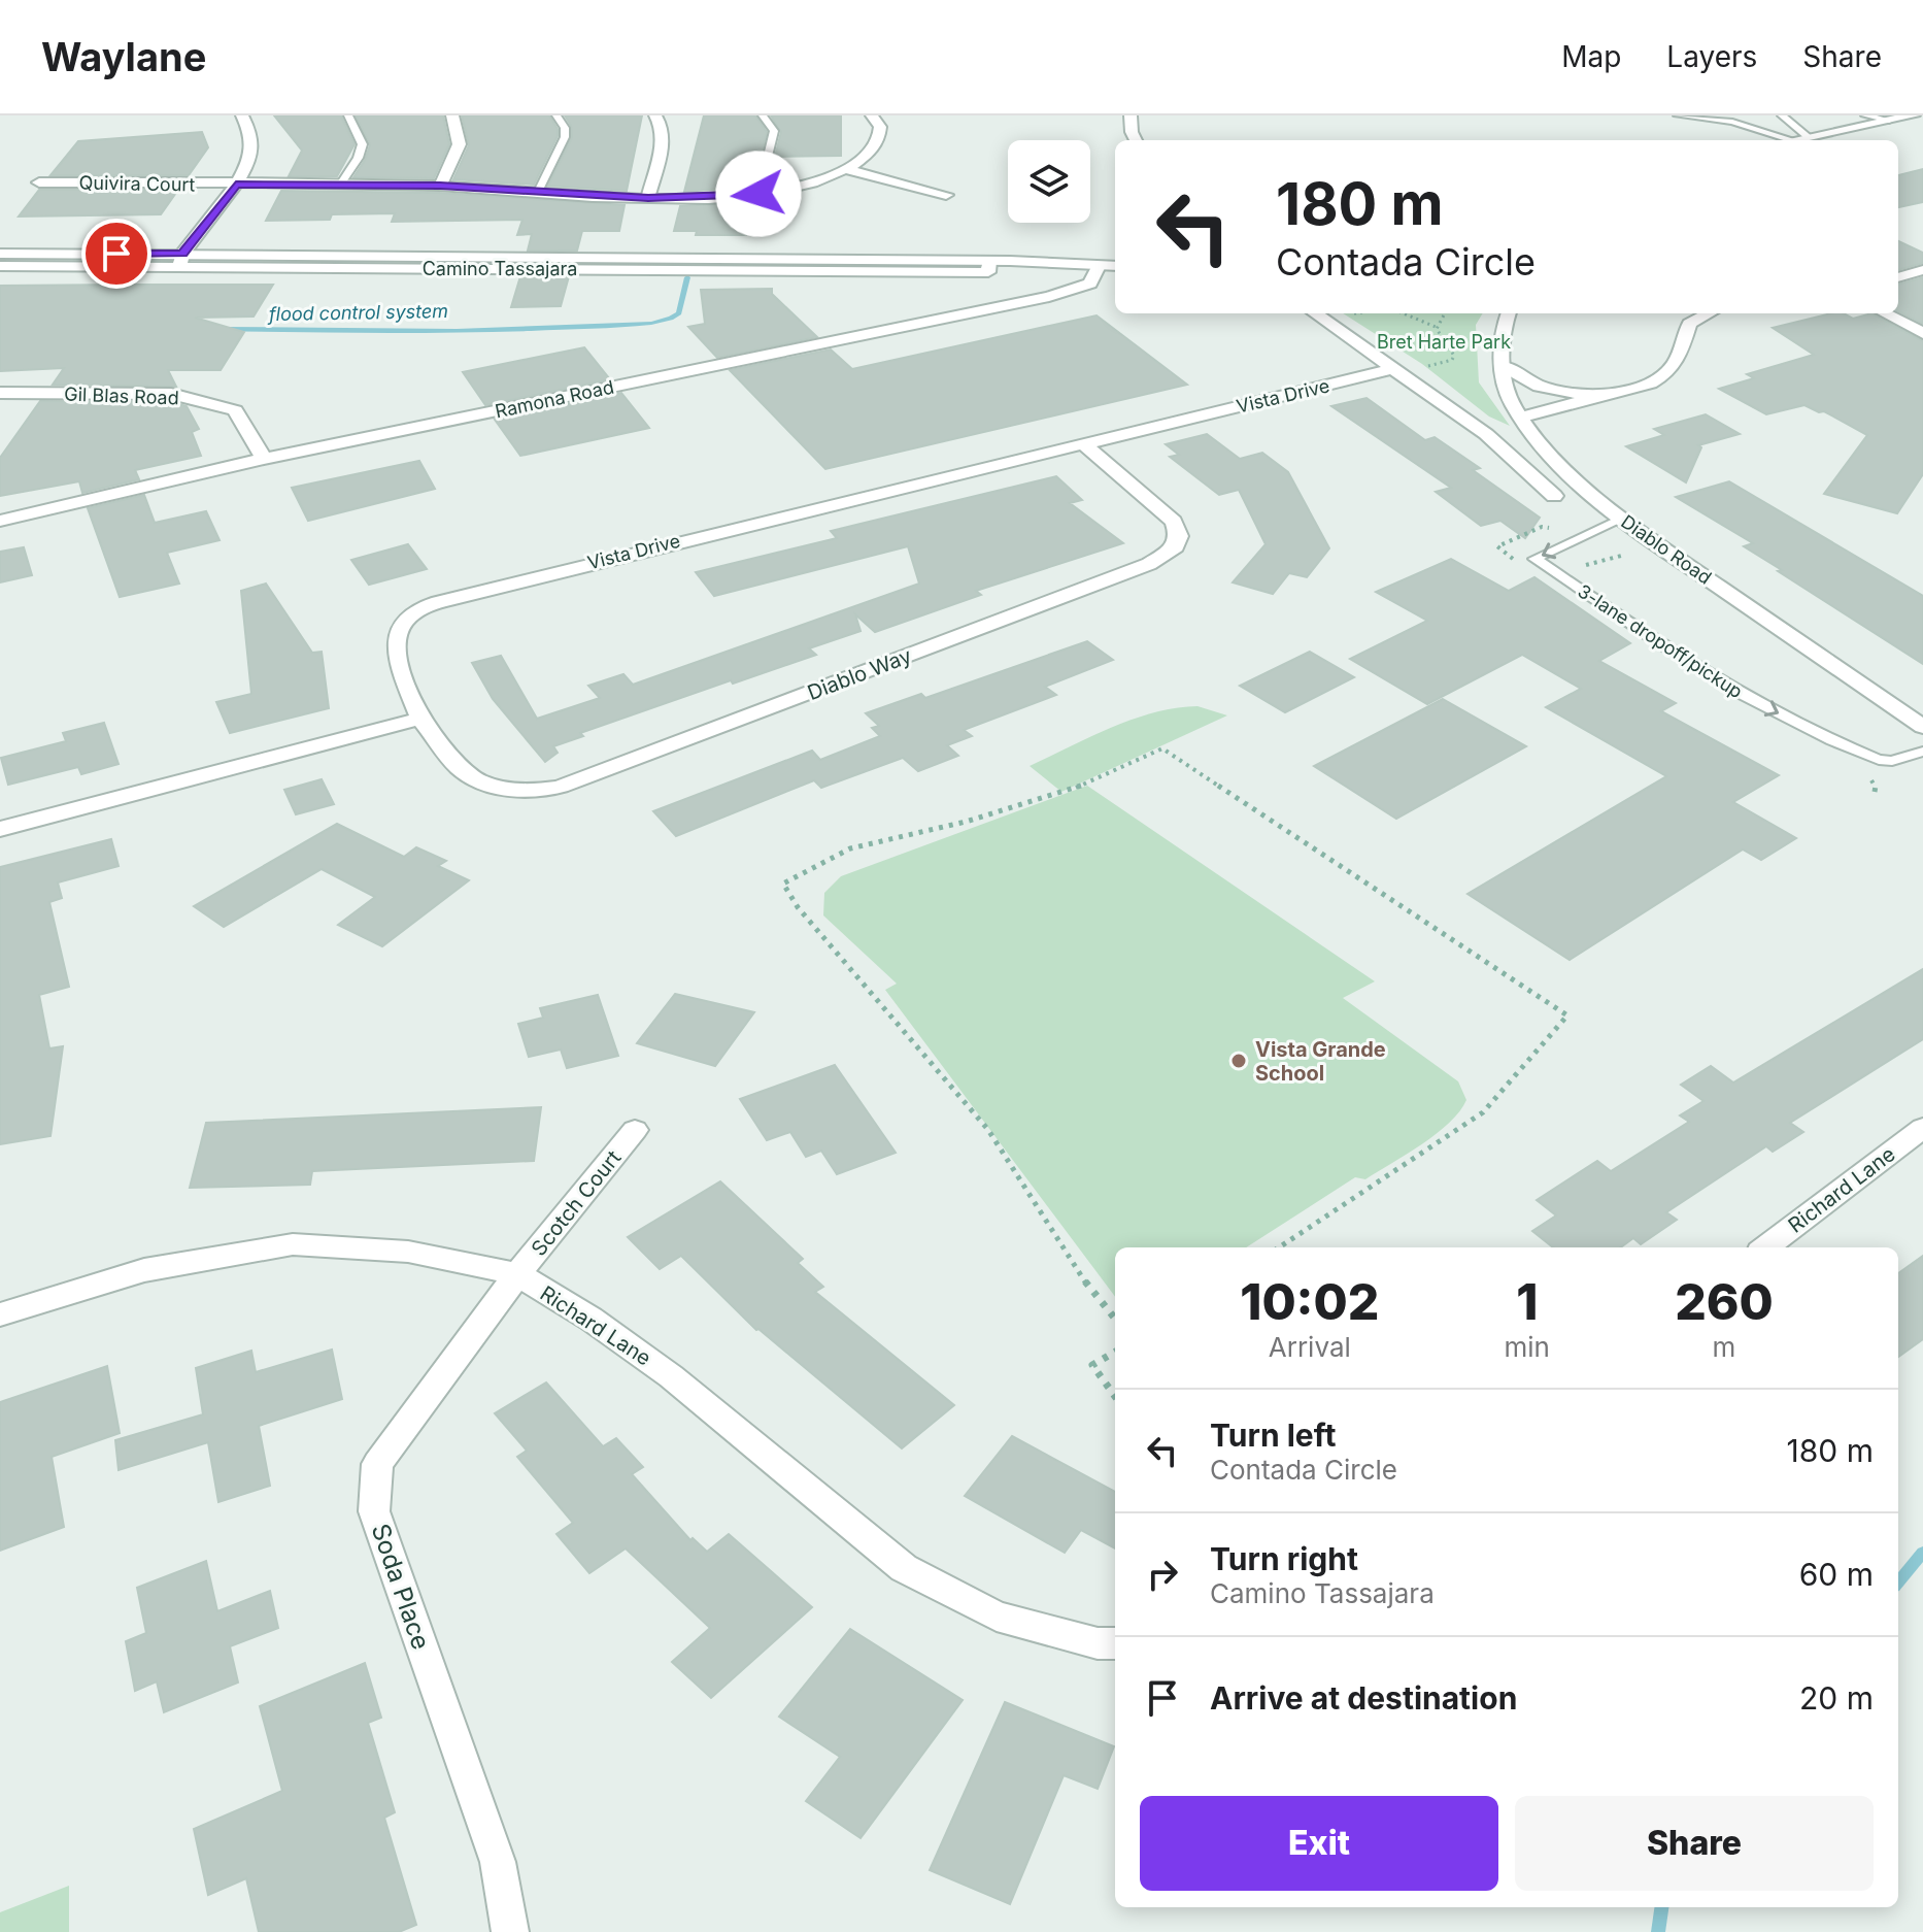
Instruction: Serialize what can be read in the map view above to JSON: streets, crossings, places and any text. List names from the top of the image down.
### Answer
{
  "streets": {
    "street": [
      "Quivira Court",
      "Camino Tassajara",
      "Gil Blas Road",
      "Vista Drive",
      "Ramona Road",
      "Diablo Road",
      "Diablo Way",
      "Richard Lane",
      "Scotch Court",
      "Soda Place"
    ],
    "lane": ["3-lane dropoff/pickup"]
  },
  "crossings": [
    ["Camino Tassajara", "Ramona Road"],
    ["Gil Blas Road", "Ramona Road"],
    ["Vista Drive", "Diablo Way"],
    ["Diablo Road", "3-lane dropoff/pickup"],
    ["Richard Lane", "Scotch Court"],
    ["Richard Lane", "Soda Place"],
    ["Scotch Court", "Soda Place"]
  ],
  "water": ["flood control system"],
  "parks": ["Bret Harte Park"],
  "places": ["Vista Grande School"],
  "page": {
    "header": "Waylane",
    "nav": ["Map", "Layers", "Share"],
    "turn": ["180 m", "Contada Circle"],
    "eta": [
      "10:02",
      "Arrival",
      "1",
      "min",
      "260",
      "m"
    ],
    "list": [
      {
        "name": "Turn left",
        "note": "Contada Circle",
        "value": "180 m"
      },
      {
        "name": "Turn right",
        "note": "Camino Tassajara",
        "value": "60 m"
      },
      {
        "name": "Arrive at destination",
        "value": "20 m"
      }
    ],
    "buttons": ["Exit", "Share"]
  }
}
